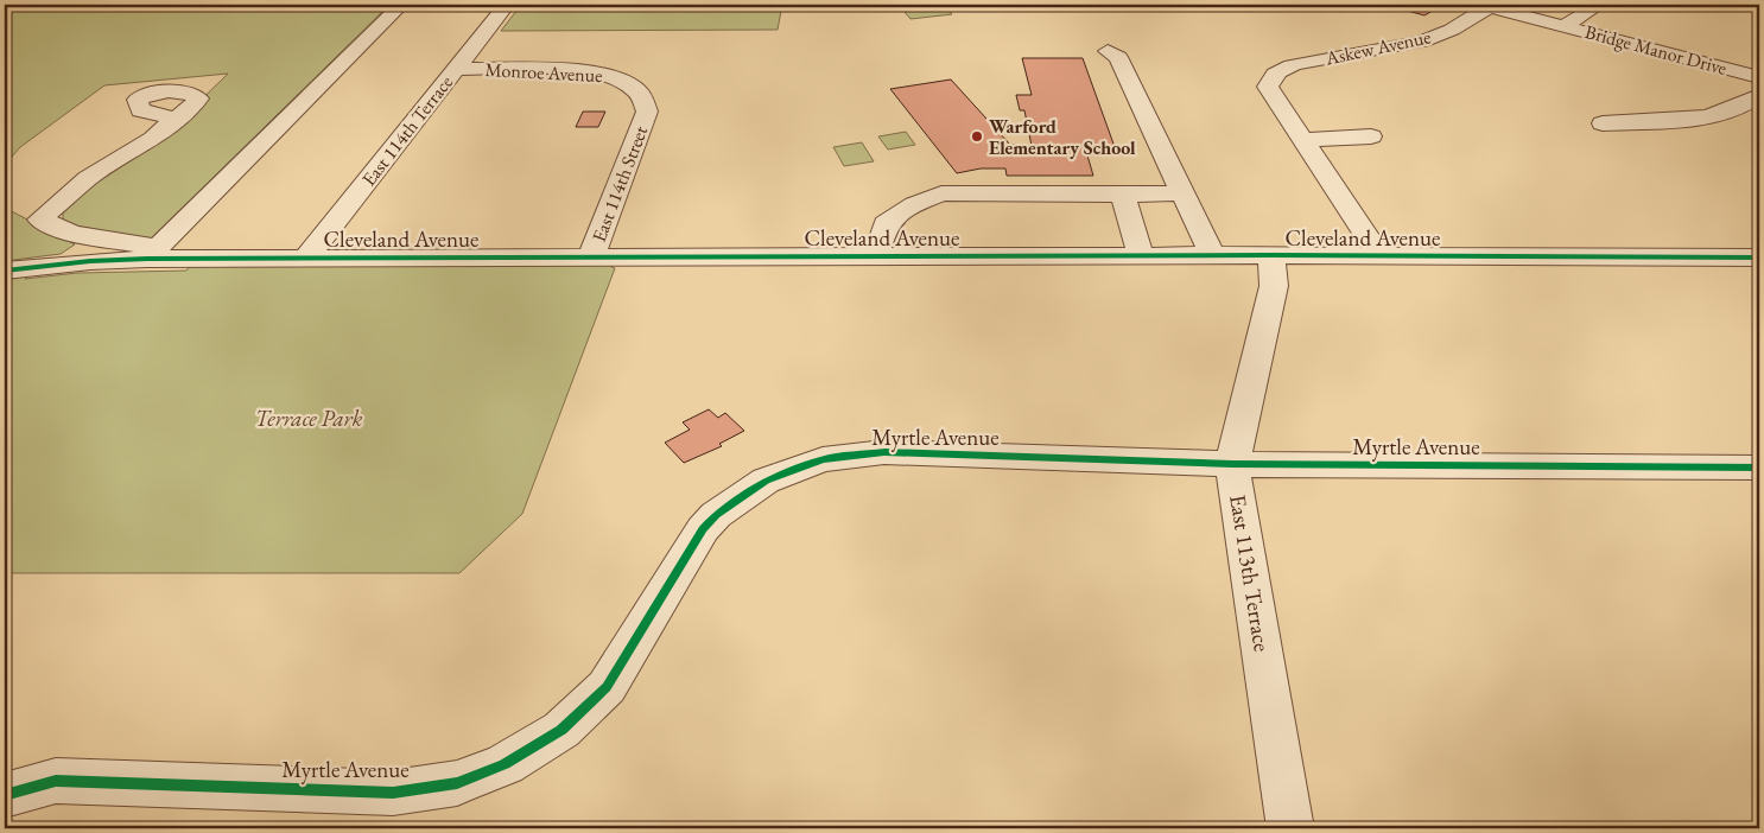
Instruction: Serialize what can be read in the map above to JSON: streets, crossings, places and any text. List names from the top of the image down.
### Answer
{
  "streets": {
    "street": [
      "Askew Avenue",
      "Bridge Manor Drive",
      "Monroe Avenue",
      "East 114th Terrace",
      "East 114th Street",
      "Cleveland Avenue",
      "Myrtle Avenue",
      "East 113th Terrace"
    ]
  },
  "crossings": [
    ["Askew Avenue", "Bridge Manor Drive"],
    ["Monroe Avenue", "East 114th Terrace"],
    ["Monroe Avenue", "East 114th Street"],
    ["East 114th Terrace", "Cleveland Avenue"],
    ["East 114th Street", "Cleveland Avenue"],
    ["Cleveland Avenue", "East 113th Terrace"],
    ["Myrtle Avenue", "East 113th Terrace"]
  ],
  "parks": ["Terrace Park"],
  "places": ["Warford Elementary School"]
}
